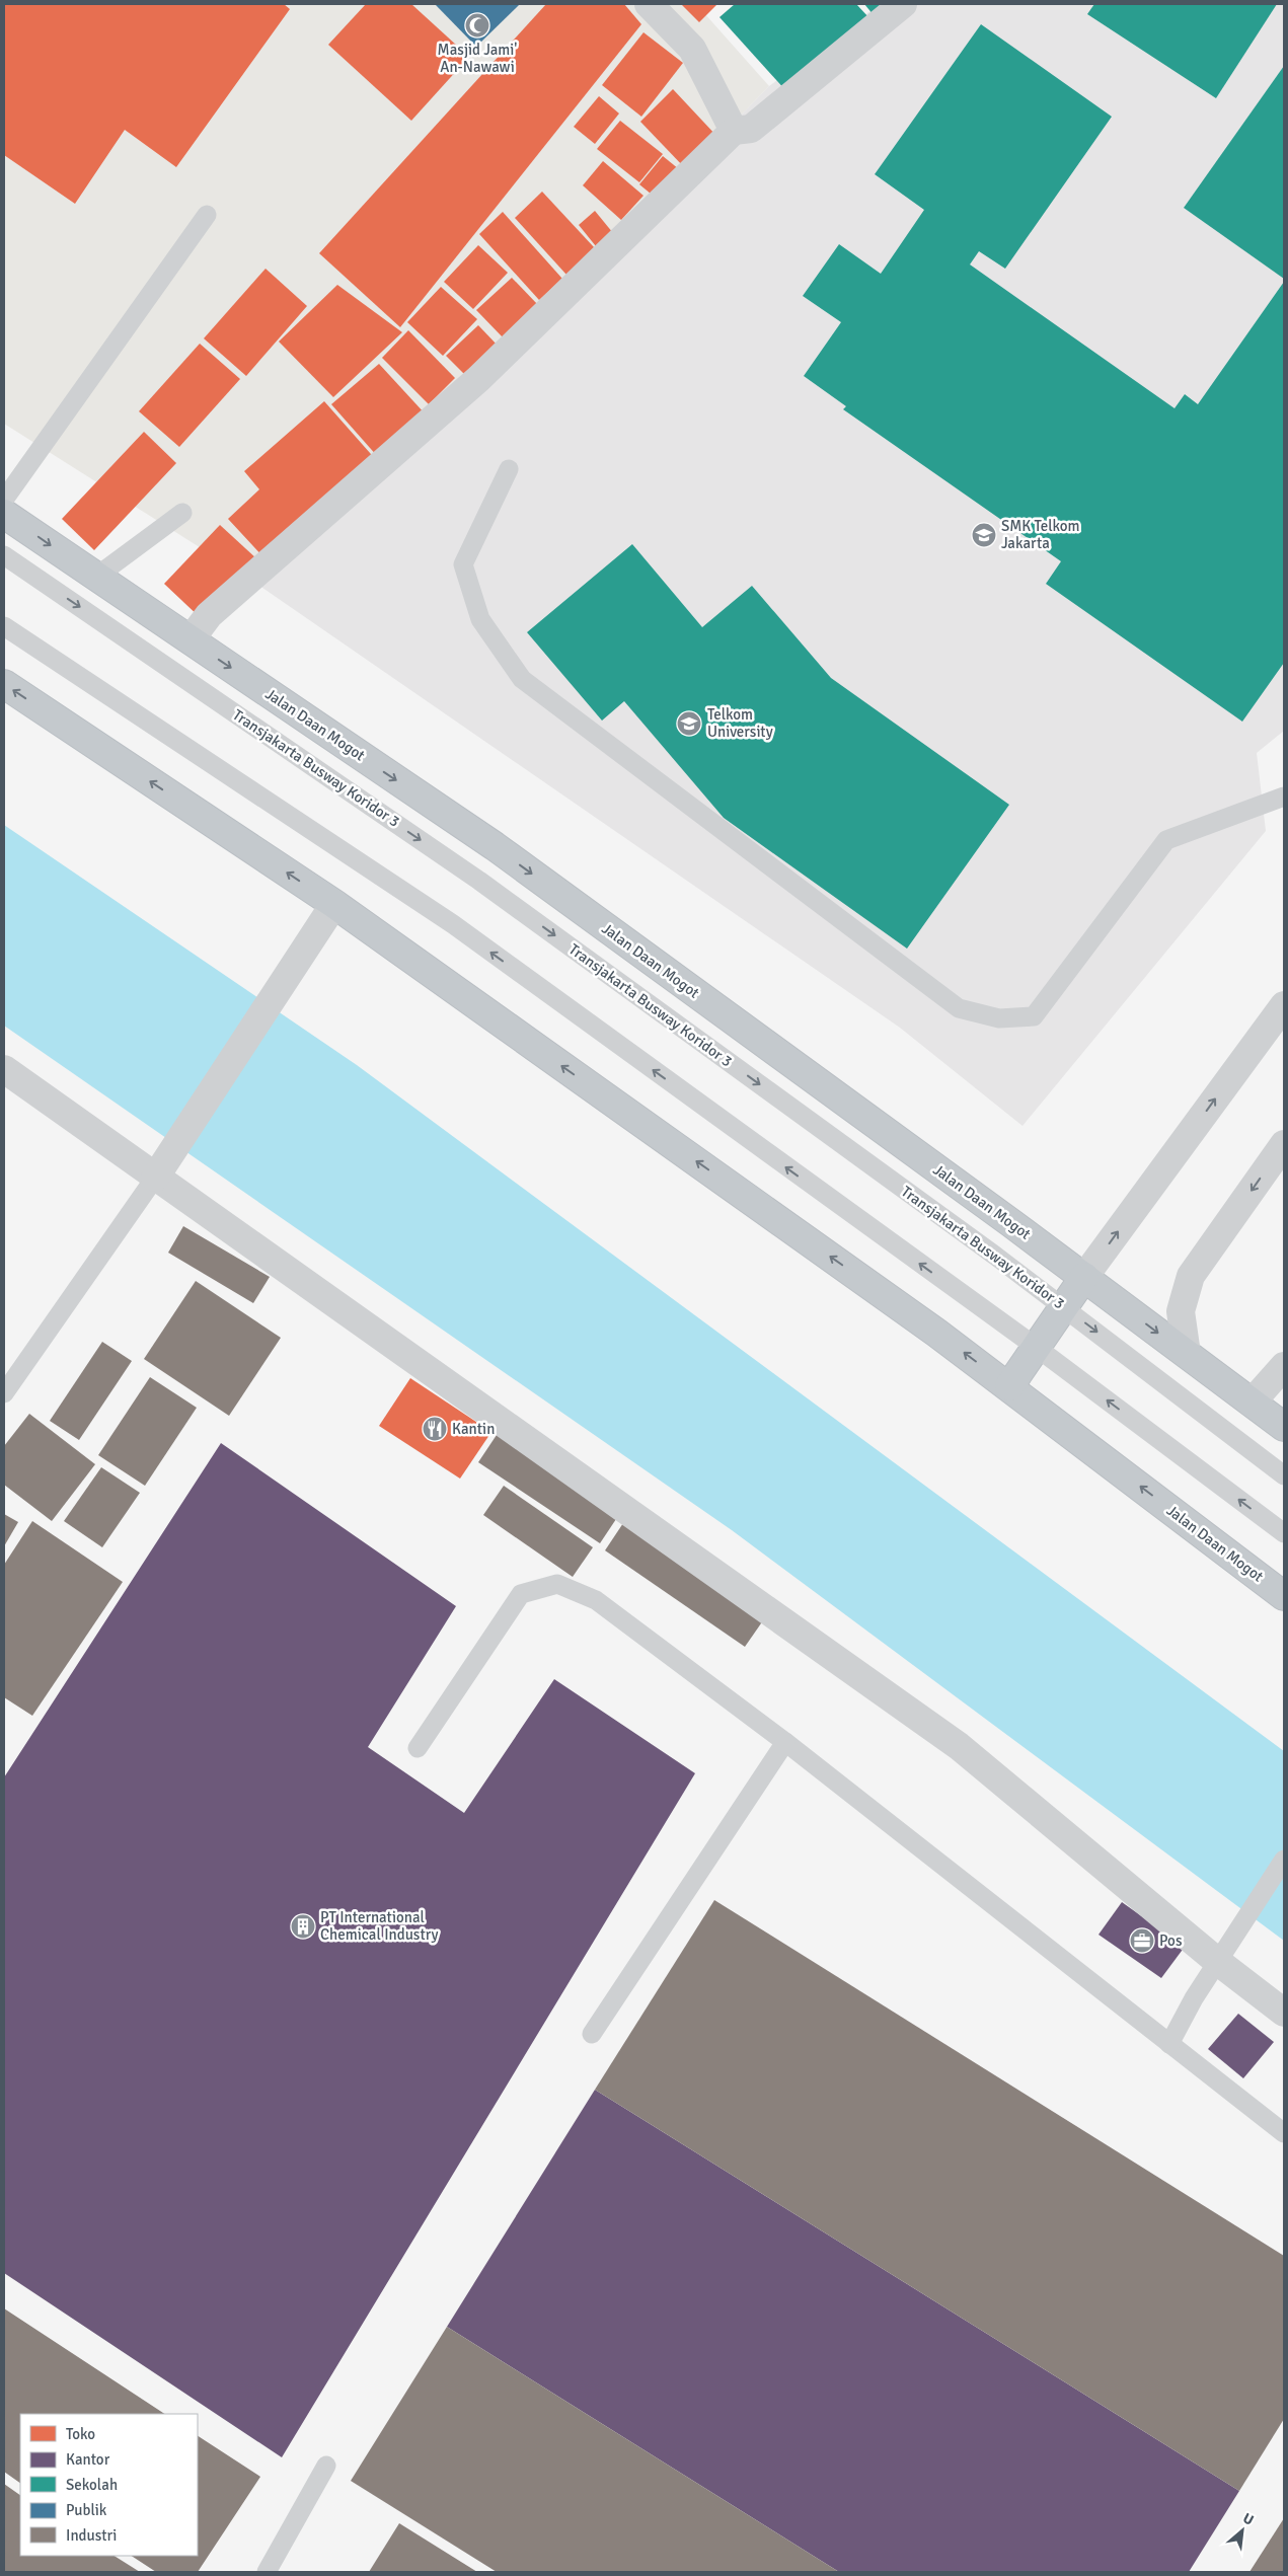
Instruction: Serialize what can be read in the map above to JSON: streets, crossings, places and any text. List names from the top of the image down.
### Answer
{
  "streets": {
    "highway": ["Jalan Daan Mogot"],
    "lane": ["Transjakarta Busway Koridor 3"]
  },
  "places": {
    "mosque": ["Masjid Jami' An-Nawawi"],
    "school or university": ["SMK Telkom Jakarta", "Telkom University"],
    "restaurant": ["Kantin"],
    "building": ["PT International Chemical Industry"],
    "office": ["Pos"]
  },
  "legend": [
    "Toko",
    "Kantor",
    "Sekolah",
    "Publik",
    "Industri"
  ],
  "north": "top right"
}
